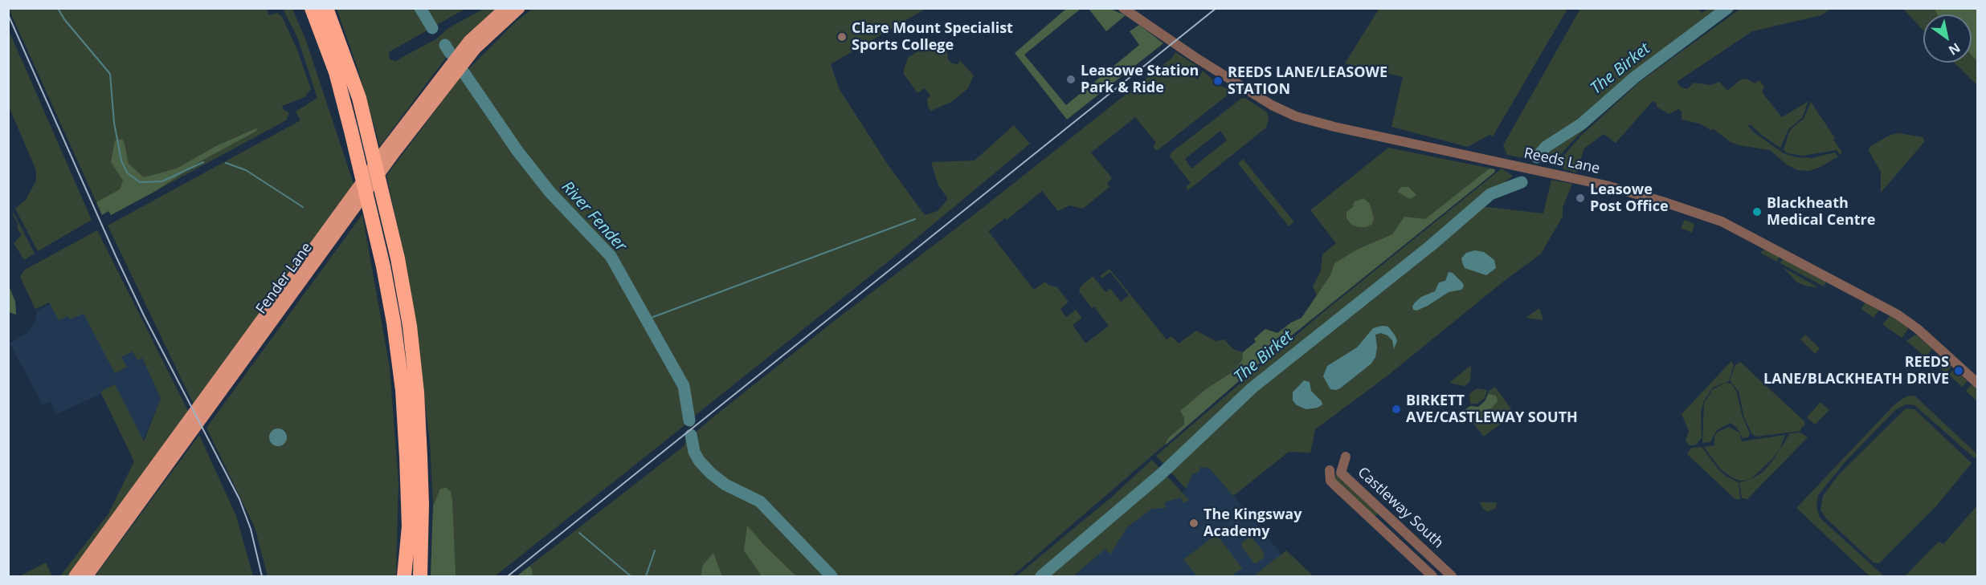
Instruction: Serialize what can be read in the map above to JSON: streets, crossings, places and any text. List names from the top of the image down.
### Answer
{
  "streets": {
    "main road": ["Fender Lane"],
    "street": ["Reeds Lane", "Castleway South"]
  },
  "water": ["The Birket", "River Fender"],
  "places": [
    "Clare Mount Specialist Sports College",
    "Leasowe Station Park & Ride",
    "REEDS LANE/LEASOWE STATION",
    "Leasowe Post Office",
    "Blackheath Medical Centre",
    "REEDS LANE/BLACKHEATH DRIVE",
    "BIRKETT AVE/CASTLEWAY SOUTH",
    "The Kingsway Academy"
  ],
  "north": "bottom right"
}
